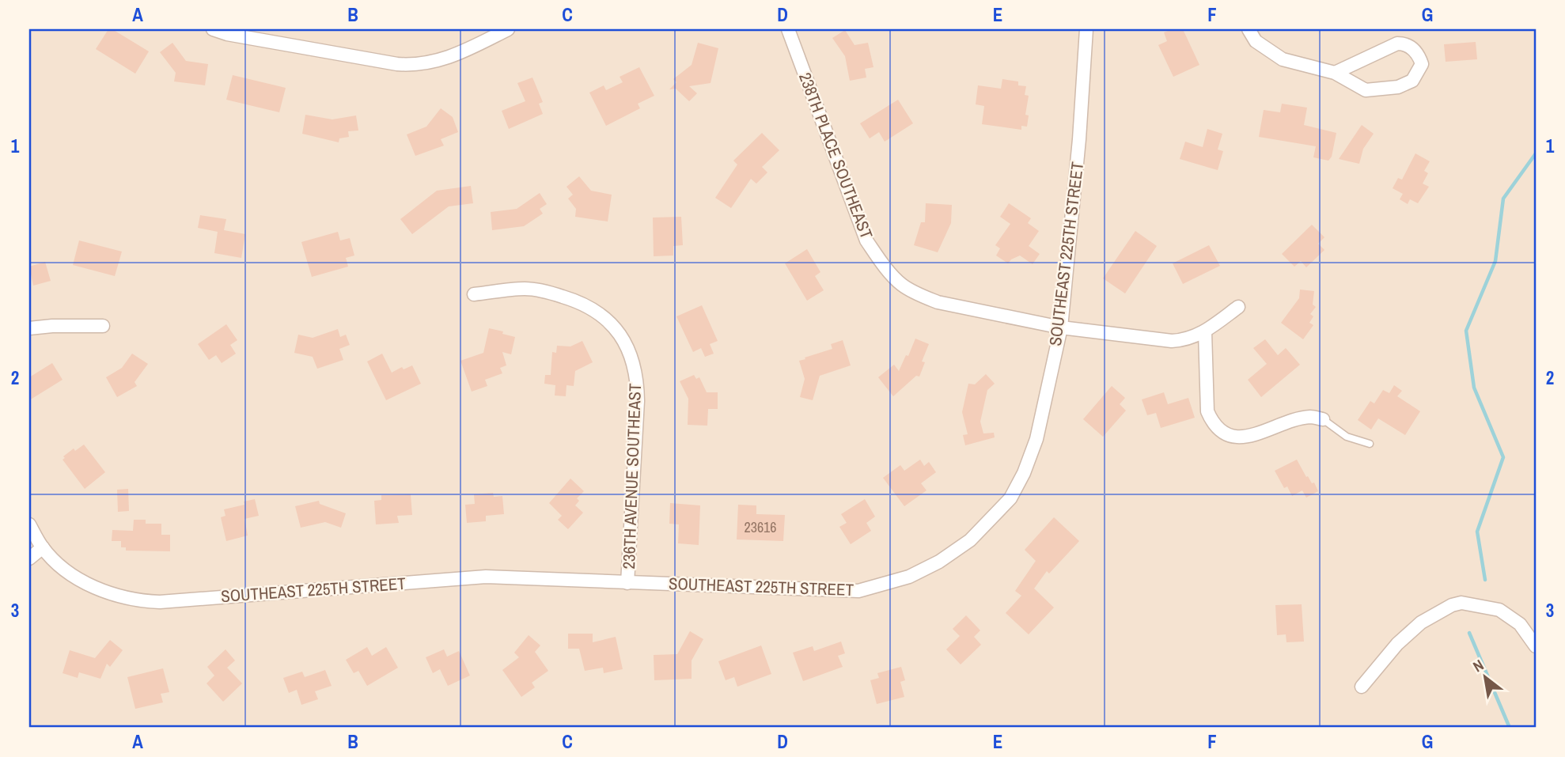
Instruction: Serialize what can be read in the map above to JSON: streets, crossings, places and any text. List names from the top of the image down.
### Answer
{
  "streets": {
    "street": ["238TH PLACE SOUTHEAST", "SOUTHEAST 225TH STREET", "236TH AVENUE SOUTHEAST"]
  },
  "crossings": [
    ["238TH PLACE SOUTHEAST", "SOUTHEAST 225TH STREET"],
    ["SOUTHEAST 225TH STREET", "236TH AVENUE SOUTHEAST"]
  ],
  "house_numbers": ["23616"],
  "north": "top left",
  "grid": {
    "columns": [
      "A",
      "B",
      "C",
      "D",
      "E",
      "F",
      "G"
    ],
    "rows": ["1", "2", "3"]
  }
}
